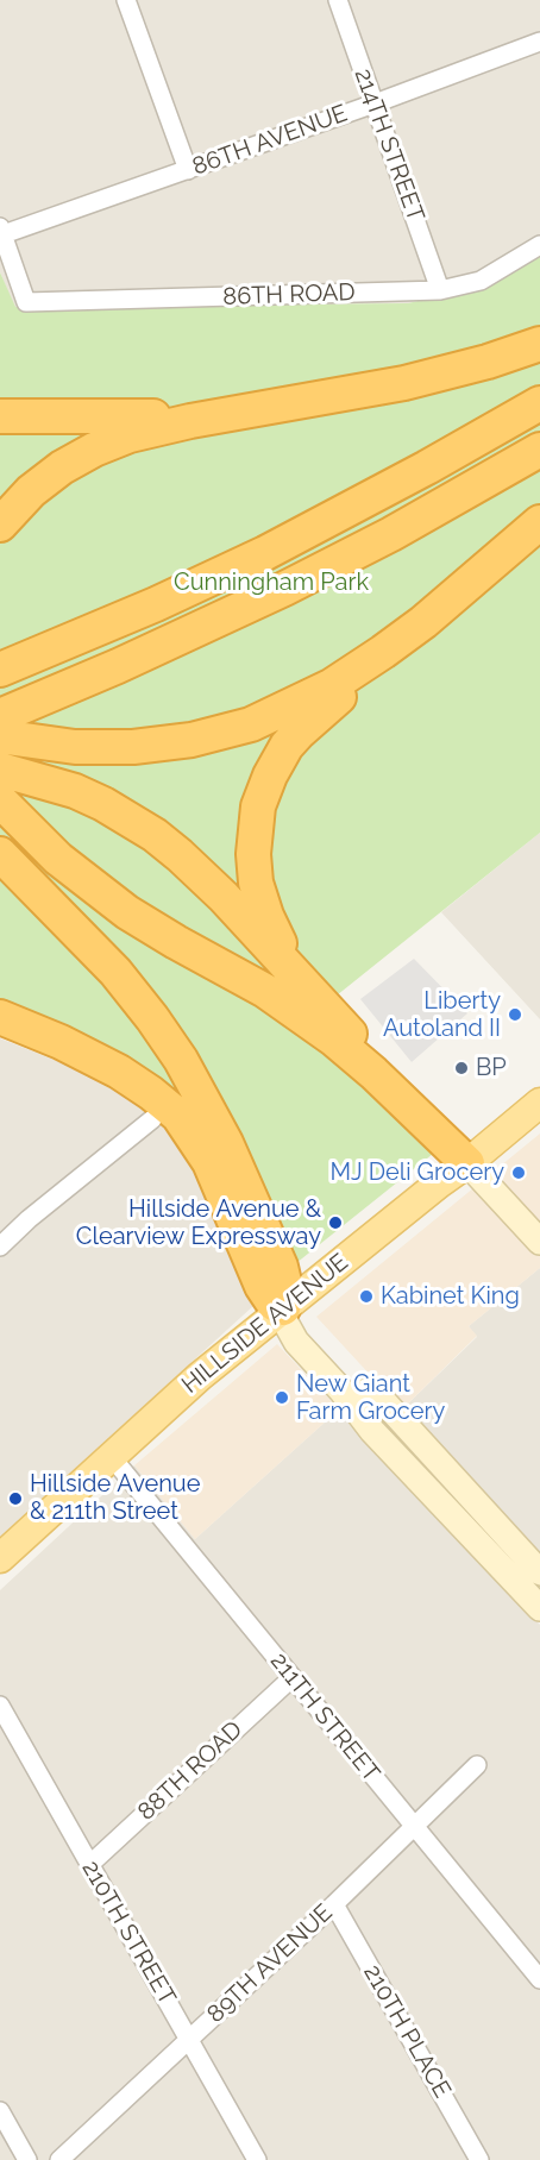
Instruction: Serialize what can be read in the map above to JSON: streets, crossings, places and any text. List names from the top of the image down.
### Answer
{
  "streets": {
    "main road": ["HILLSIDE AVENUE"],
    "street": [
      "86TH AVENUE",
      "214TH STREET",
      "86TH ROAD",
      "211TH STREET",
      "88TH ROAD",
      "210TH STREET",
      "89TH AVENUE",
      "210TH PLACE"
    ]
  },
  "crossings": [
    ["86TH AVENUE", "214TH STREET"],
    ["86TH AVENUE", "86TH ROAD"],
    ["214TH STREET", "86TH ROAD"],
    ["HILLSIDE AVENUE", "211TH STREET"],
    ["211TH STREET", "88TH ROAD"],
    ["211TH STREET", "89TH AVENUE"],
    ["88TH ROAD", "210TH STREET"],
    ["210TH STREET", "89TH AVENUE"],
    ["89TH AVENUE", "210TH PLACE"]
  ],
  "parks": ["Cunningham Park"],
  "places": [
    "Liberty Autoland II",
    "BP",
    "MJ Deli Grocery",
    "Hillside Avenue & Clearview Expressway",
    "Kabinet King",
    "New Giant Farm Grocery",
    "Hillside Avenue & 211th Street"
  ]
}
